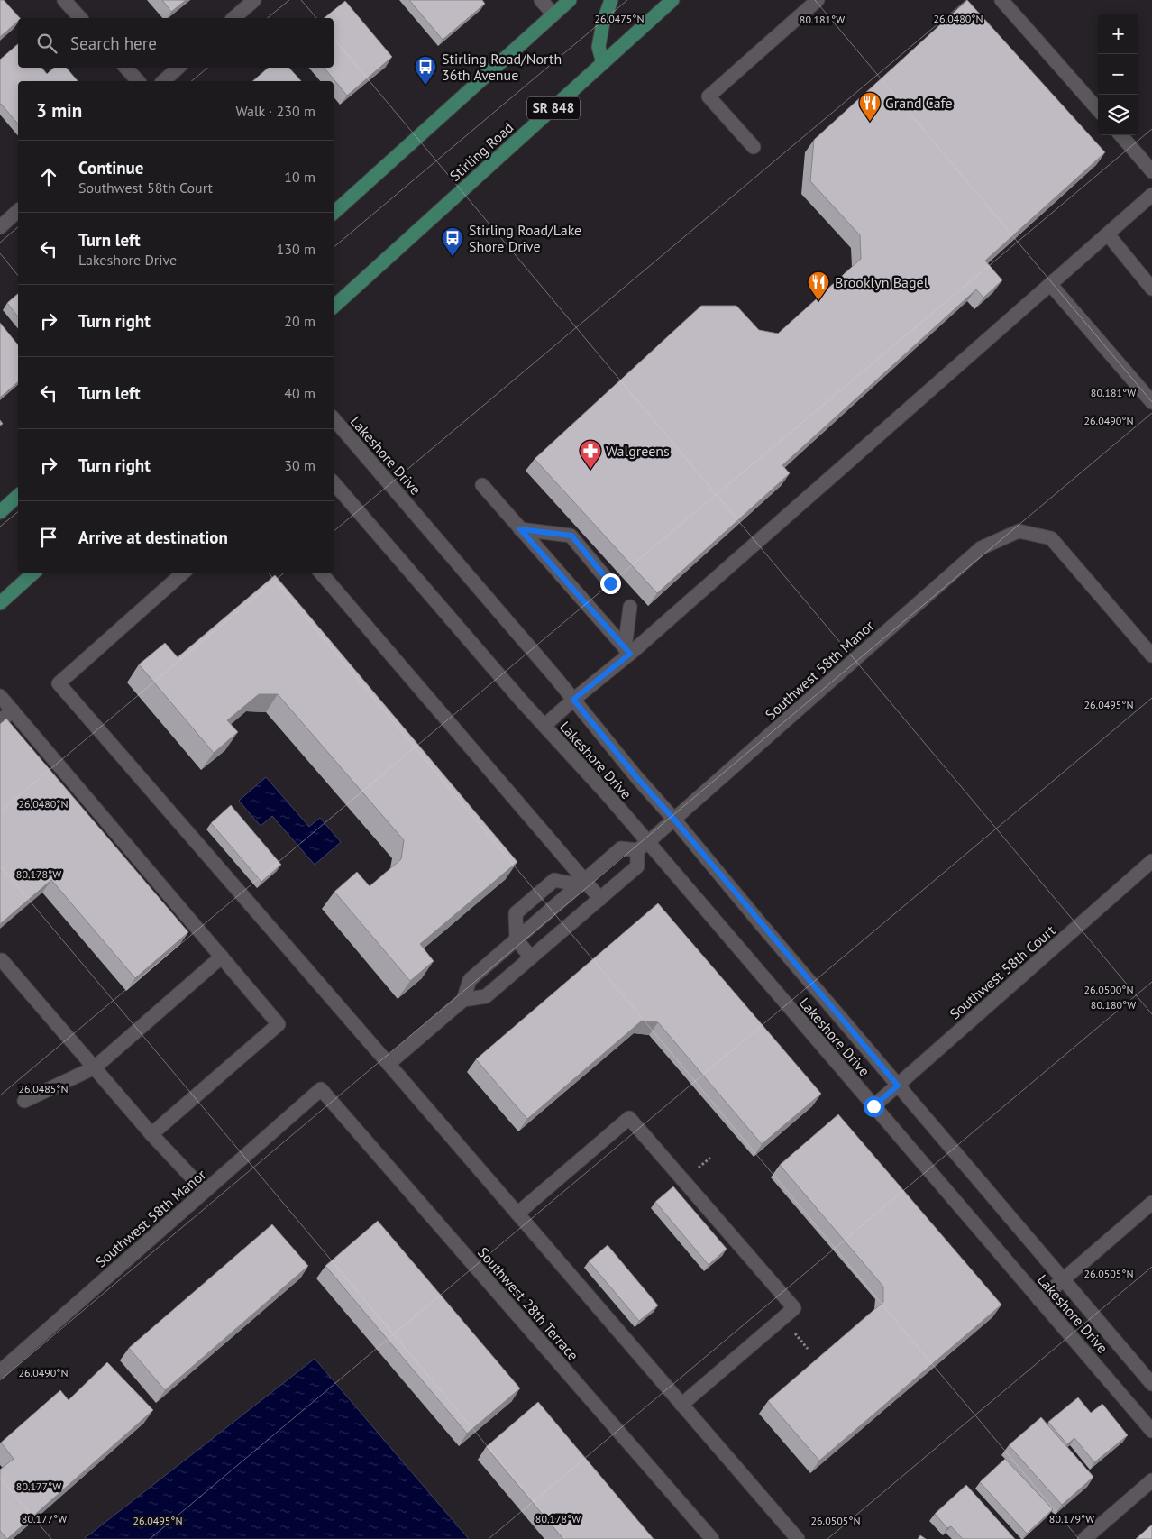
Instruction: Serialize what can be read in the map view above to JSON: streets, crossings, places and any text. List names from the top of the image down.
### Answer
{
  "streets": {
    "main road": ["SR 848", "Stirling Road"],
    "street": [
      "Lakeshore Drive",
      "Southwest 58th Manor",
      "Southwest 58th Court",
      "Southwest 28th Terrace"
    ]
  },
  "crossings": [
    ["Lakeshore Drive", "Southwest 58th Manor"],
    ["Lakeshore Drive", "Southwest 58th Court"],
    ["Southwest 58th Manor", "Southwest 28th Terrace"]
  ],
  "places": {
    "bus stop": ["Stirling Road/North 36th Avenue", "Stirling Road/Lake Shore Drive"],
    "restaurant": ["Grand Cafe", "Brooklyn Bagel"],
    "pharmacy": ["Walgreens"]
  },
  "page": {
    "map_buttons": ["+", "−"],
    "search": "Search here",
    "heading": ["3 min", "Walk · 230 m"],
    "list": [
      ["Continue", "Southwest 58th Court", "10 m"],
      ["Turn left", "Lakeshore Drive", "130 m"],
      ["Turn right", "20 m"],
      ["Turn left", "40 m"],
      ["Turn right", "30 m"],
      "Arrive at destination"
    ]
  },
  "coordinates": [
    "26.0475°N",
    "26.0480°N",
    "80.181°W",
    "26.0490°N",
    "26.0495°N",
    "80.178°W",
    "26.0500°N",
    "80.180°W",
    "26.0485°N",
    "26.0505°N",
    "80.177°W",
    "80.179°W"
  ]
}
